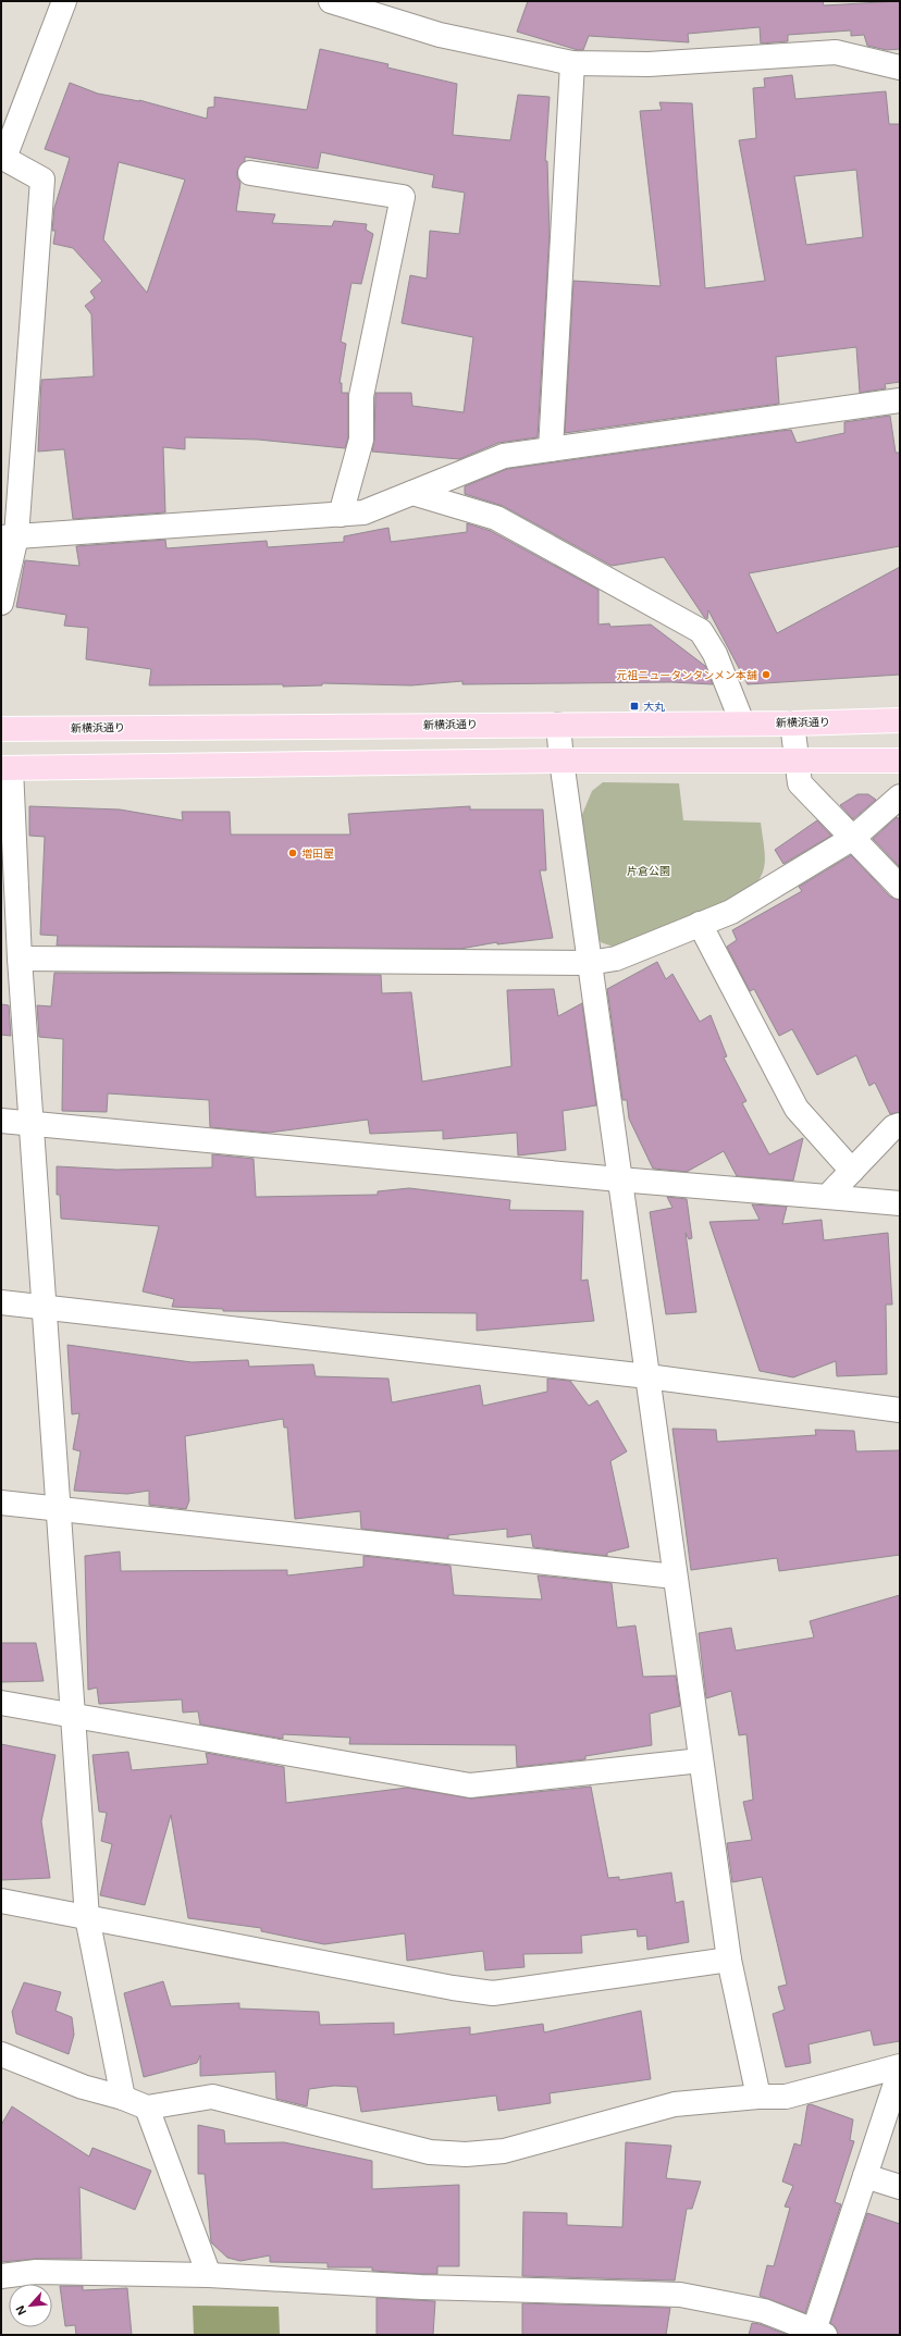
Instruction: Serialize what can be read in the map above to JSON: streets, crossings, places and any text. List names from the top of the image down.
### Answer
{
  "streets": {
    "main road": ["新横浜通り"]
  },
  "parks": ["片倉公園"],
  "places": {
    "other": ["元祖ニュータンタンメン本舗", "増田屋"],
    "transit": ["大丸"]
  },
  "north": "bottom left"
}
